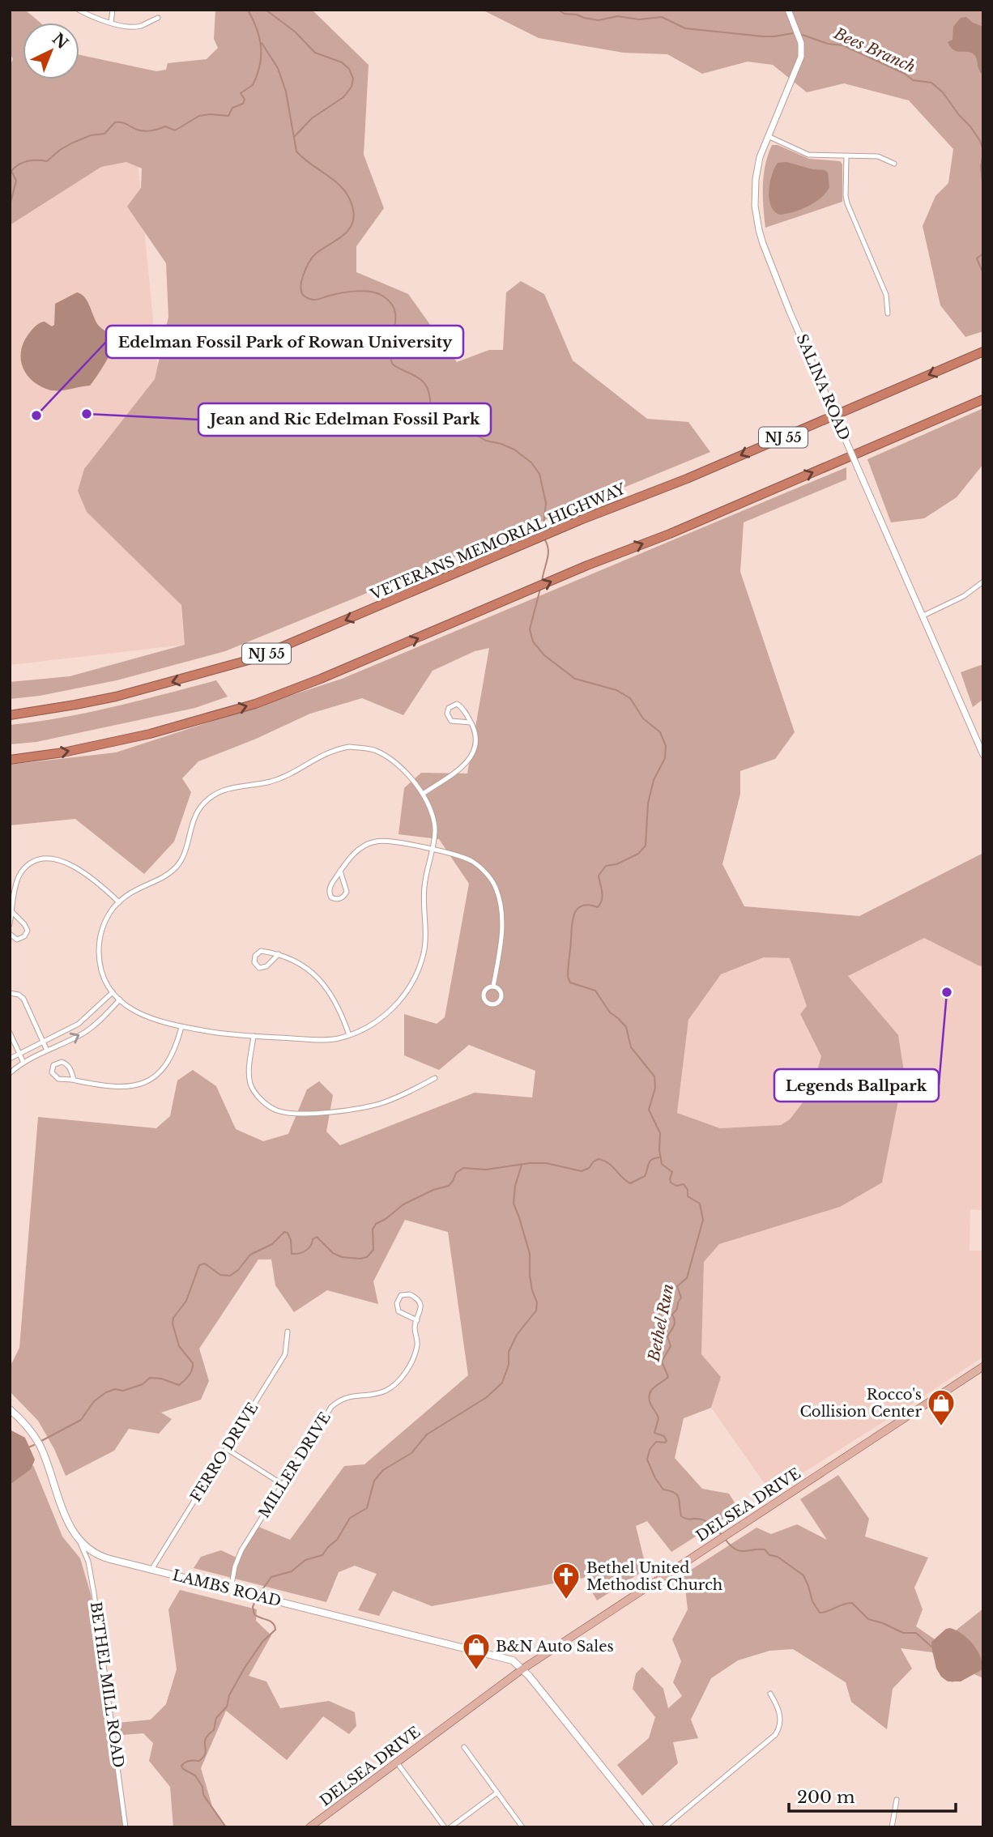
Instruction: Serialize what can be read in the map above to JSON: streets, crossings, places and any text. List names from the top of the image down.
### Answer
{
  "streets": {
    "highway": ["NJ 55", "VETERANS MEMORIAL HIGHWAY"],
    "main road": ["DELSEA DRIVE", "LAMBS ROAD"],
    "street": [
      "SALINA ROAD",
      "FERRO DRIVE",
      "MILLER DRIVE",
      "BETHEL MILL ROAD"
    ]
  },
  "crossings": [
    ["FERRO DRIVE", "LAMBS ROAD"],
    ["MILLER DRIVE", "LAMBS ROAD"],
    ["DELSEA DRIVE", "LAMBS ROAD"],
    ["LAMBS ROAD", "BETHEL MILL ROAD"]
  ],
  "water": ["Bees Branch", "Bethel Run"],
  "places": {
    "other": ["Jean and Ric Edelman Fossil Park", "Edelman Fossil Park of Rowan University", "Legends Ballpark"],
    "shop": ["Rocco's Collision Center", "B&N Auto Sales"],
    "church": ["Bethel United Methodist Church"]
  },
  "scale_bar": "200 m",
  "north": "top right"
}
